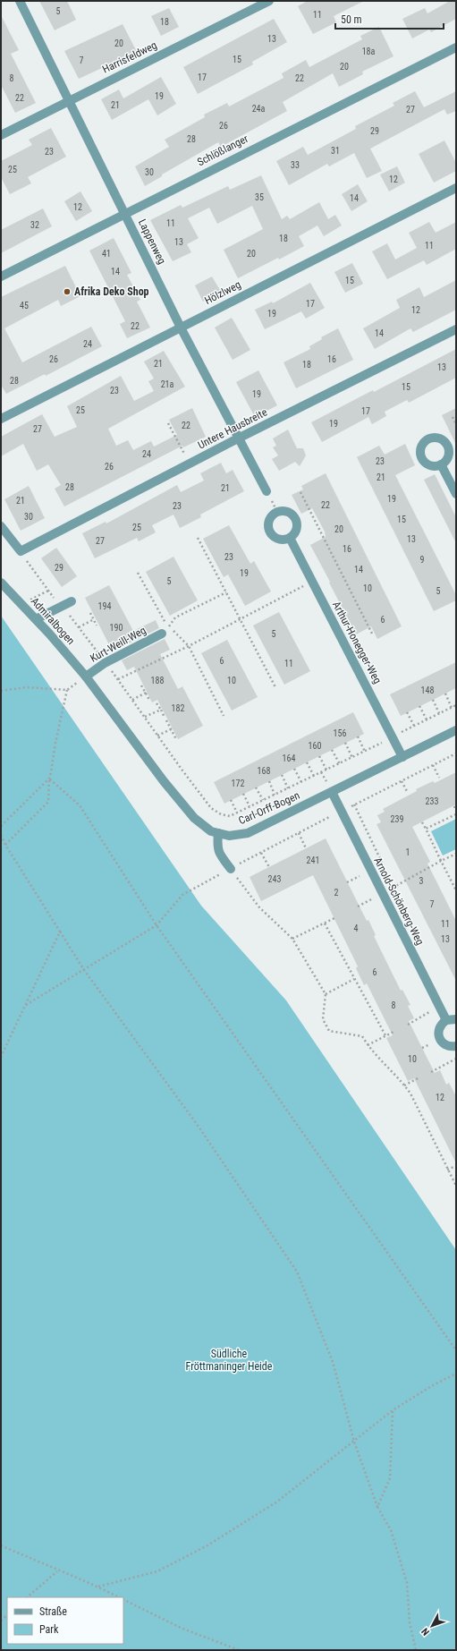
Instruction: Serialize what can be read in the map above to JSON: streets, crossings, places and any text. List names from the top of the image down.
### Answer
{
  "streets": {
    "street": [
      "Harrisfeldweg",
      "Schlößlanger",
      "Lappenweg",
      "Hölzlweg",
      "Untere Hausbreite",
      "Admiralbogen",
      "Arthur-Honegger-Weg",
      "Kurt-Weill-Weg",
      "Carl-Orff-Bogen",
      "Arnold-Schönberg-Weg"
    ]
  },
  "crossings": [
    ["Harrisfeldweg", "Lappenweg"],
    ["Schlößlanger", "Lappenweg"],
    ["Lappenweg", "Hölzlweg"],
    ["Lappenweg", "Untere Hausbreite"],
    ["Admiralbogen", "Kurt-Weill-Weg"],
    ["Admiralbogen", "Carl-Orff-Bogen"],
    ["Arthur-Honegger-Weg", "Carl-Orff-Bogen"],
    ["Kurt-Weill-Weg", "Carl-Orff-Bogen"],
    ["Carl-Orff-Bogen", "Arnold-Schönberg-Weg"]
  ],
  "parks": ["Südliche Fröttmaninger Heide"],
  "places": ["Afrika Deko Shop"],
  "house_numbers": [
    "5",
    "11",
    "18",
    "13",
    "20",
    "18a",
    "15",
    "7",
    "20",
    "17",
    "8",
    "22",
    "19",
    "22",
    "21",
    "24a",
    "27",
    "26",
    "29",
    "28",
    "31",
    "23",
    "33",
    "25",
    "30",
    "12",
    "35",
    "14",
    "12",
    "11",
    "32",
    "18",
    "13",
    "11",
    "41",
    "20",
    "14",
    "15",
    "17",
    "45",
    "12",
    "19",
    "22",
    "14",
    "24",
    "26",
    "16",
    "21",
    "18",
    "13",
    "28",
    "21a",
    "15",
    "23",
    "19",
    "25",
    "17",
    "19",
    "22",
    "27",
    "24",
    "23",
    "26",
    "21",
    "28",
    "21",
    "19",
    "21",
    "22",
    "23",
    "30",
    "15",
    "25",
    "20",
    "13",
    "27",
    "16",
    "23",
    "9",
    "29",
    "14",
    "19",
    "5",
    "10",
    "5",
    "194",
    "6",
    "190",
    "5",
    "6",
    "11",
    "188",
    "10",
    "148",
    "182",
    "156",
    "160",
    "164",
    "168",
    "172",
    "233",
    "239",
    "1",
    "241",
    "243",
    "3",
    "2",
    "7",
    "11",
    "4",
    "13",
    "6",
    "8",
    "10",
    "12"
  ],
  "legend": ["Straße", "Park"],
  "scale_bar": "50 m",
  "north": "bottom left"
}
